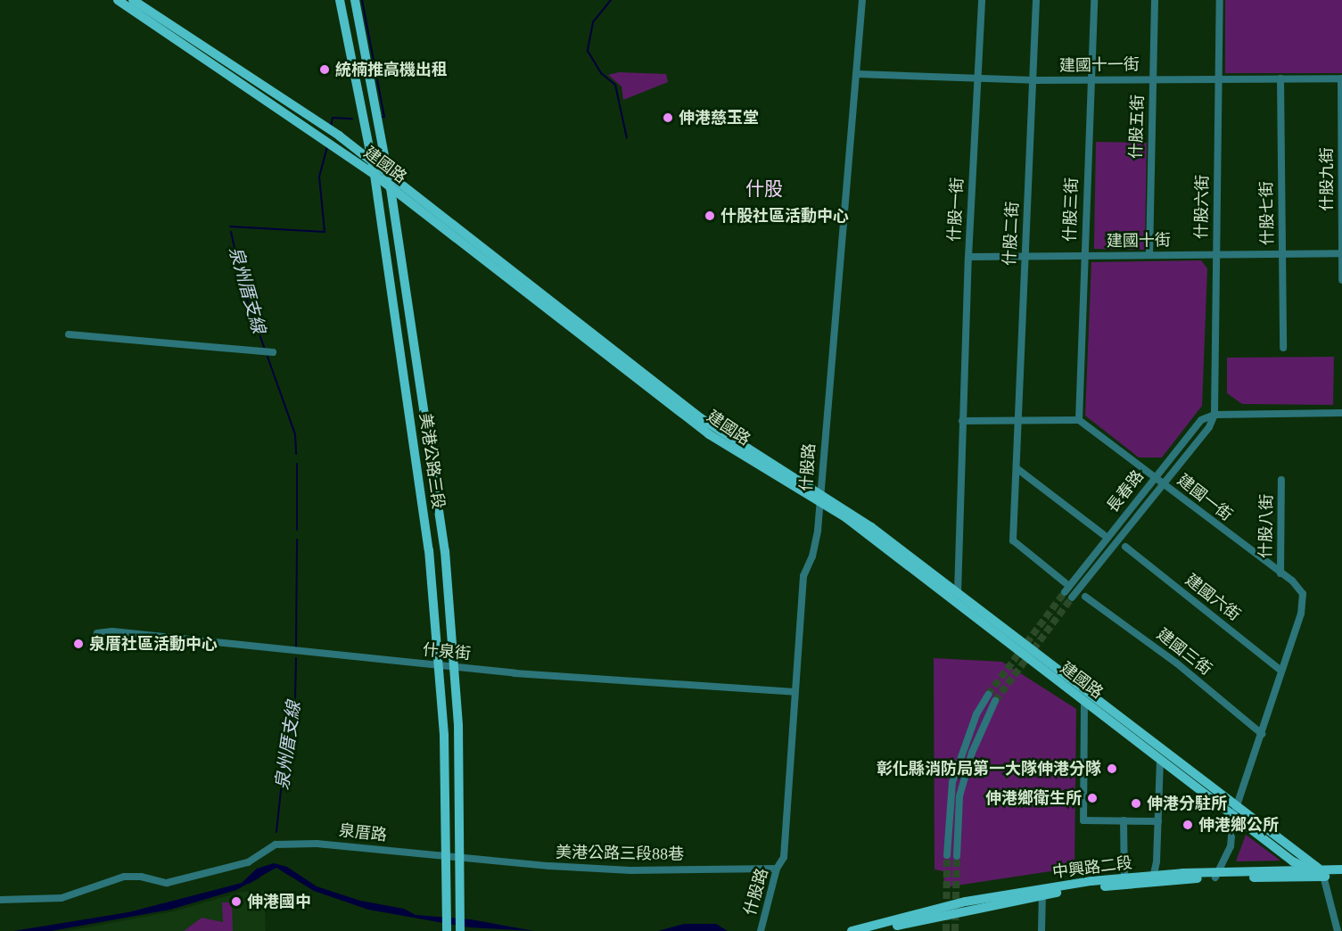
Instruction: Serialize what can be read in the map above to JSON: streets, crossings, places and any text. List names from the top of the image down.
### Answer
{
  "streets": {
    "main road": ["建國路", "美港公路三段", "中興路二段"],
    "street": [
      "建國十一街",
      "什股五街",
      "什股九街",
      "什股六街",
      "什股一街",
      "什股三街",
      "什股七街",
      "什股二街",
      "建國十街",
      "什股路",
      "長春路",
      "建國一街",
      "什股八街",
      "建國六街",
      "什泉街",
      "建國三街",
      "泉厝路",
      "美港公路三段88巷"
    ]
  },
  "crossings": [
    ["建國十一街", "什股五街"],
    ["建國十一街", "什股九街"],
    ["建國十一街", "什股六街"],
    ["建國十一街", "什股一街"],
    ["建國十一街", "什股三街"],
    ["建國十一街", "什股七街"],
    ["建國十一街", "什股二街"],
    ["建國十一街", "什股路"],
    ["什股五街", "建國十街"],
    ["建國路", "美港公路三段"],
    ["建國路", "什股路"],
    ["建國路", "建國一街"],
    ["建國路", "中興路二段"],
    ["什股九街", "建國十街"],
    ["什股六街", "建國十街"],
    ["什股六街", "長春路"],
    ["什股一街", "建國十街"],
    ["什股三街", "建國十街"],
    ["什股三街", "建國一街"],
    ["什股七街", "建國十街"],
    ["什股二街", "建國十街"],
    ["什股二街", "長春路"],
    ["美港公路三段", "什泉街"],
    ["美港公路三段", "泉厝路"],
    ["美港公路三段", "美港公路三段88巷"],
    ["什股路", "什泉街"],
    ["什股路", "美港公路三段88巷"],
    ["長春路", "建國一街"],
    ["建國一街", "什股八街"],
    ["建國一街", "建國六街"],
    ["建國一街", "建國三街"],
    ["建國一街", "中興路二段"],
    ["泉厝路", "美港公路三段88巷"]
  ],
  "districts": ["什股"],
  "water": ["泉州厝支線"],
  "places": [
    "統楠推高機出租",
    "伸港慈玉堂",
    "什股社區活動中心",
    "泉厝社區活動中心",
    "彰化縣消防局第一大隊伸港分隊",
    "伸港鄉衛生所",
    "伸港分駐所",
    "伸港鄉公所",
    "伸港國中"
  ]
}
